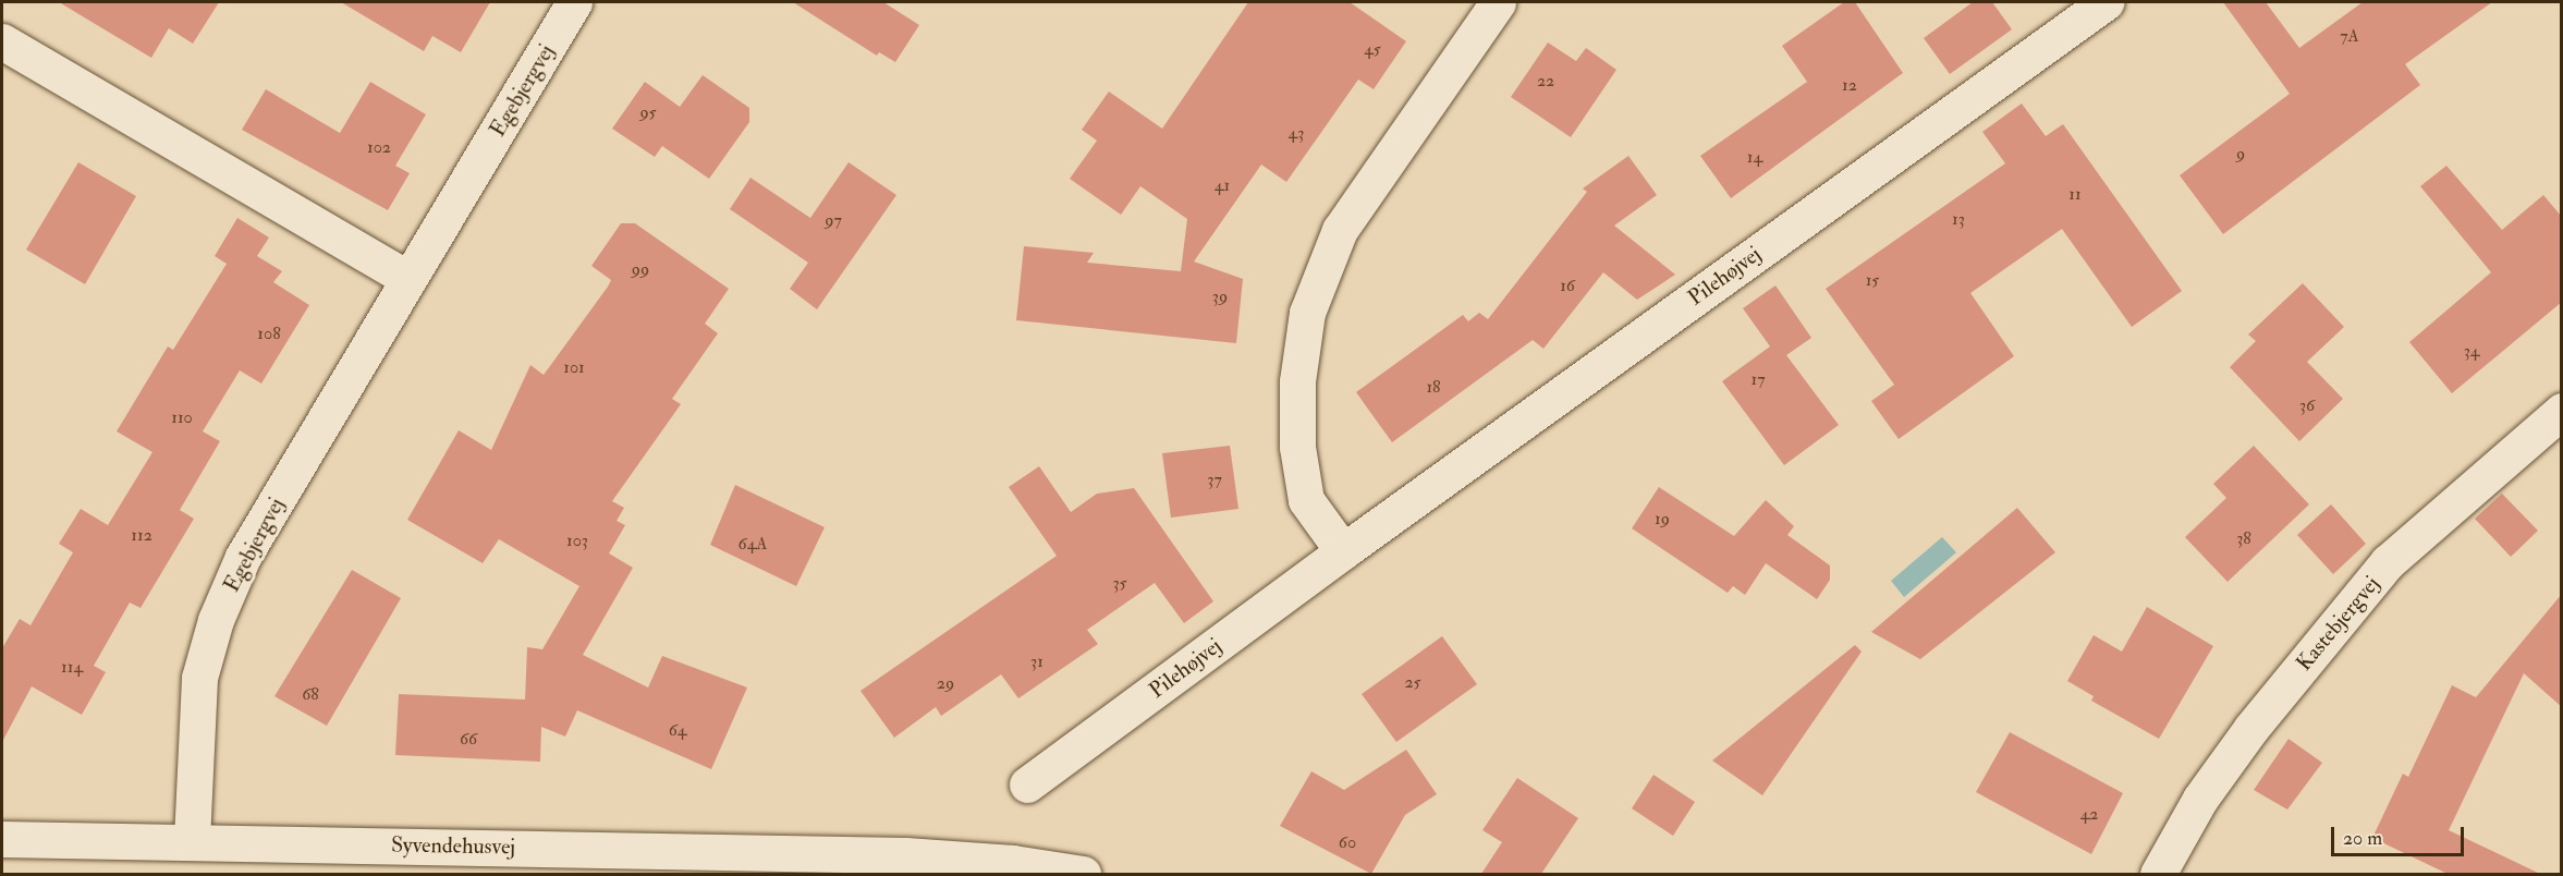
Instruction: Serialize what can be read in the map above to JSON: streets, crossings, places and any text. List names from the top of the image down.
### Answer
{
  "streets": {
    "street": [
      "Egebjergvej",
      "Pilehøjvej",
      "Kastebjergvej",
      "Syvendehusvej"
    ]
  },
  "crossings": [
    ["Egebjergvej", "Syvendehusvej"]
  ],
  "house_numbers": [
    "7A",
    "45",
    "22",
    "12",
    "95",
    "43",
    "102",
    "9",
    "14",
    "41",
    "11",
    "13",
    "97",
    "99",
    "15",
    "16",
    "39",
    "108",
    "34",
    "101",
    "17",
    "18",
    "36",
    "110",
    "37",
    "19",
    "112",
    "38",
    "103",
    "64A",
    "35",
    "31",
    "114",
    "25",
    "29",
    "68",
    "64",
    "66",
    "42",
    "60"
  ],
  "scale_bar": "20 m"
}
